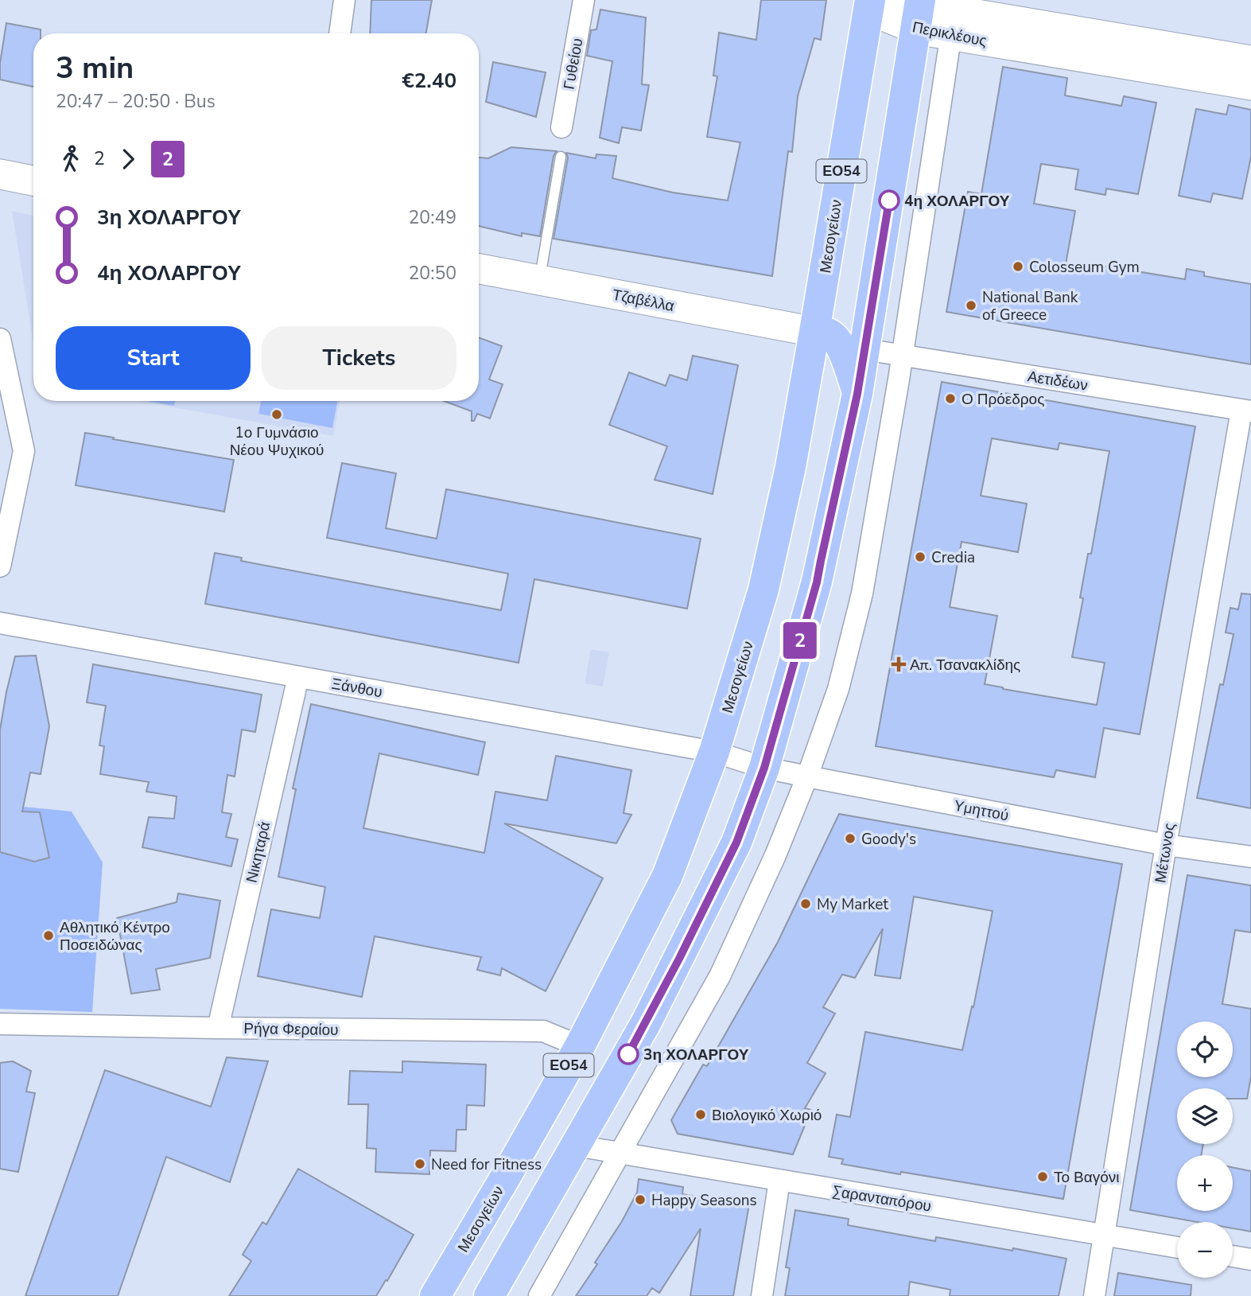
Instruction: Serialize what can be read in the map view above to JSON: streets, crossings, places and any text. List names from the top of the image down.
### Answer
{
  "streets": {
    "main road": ["ΕΟ54", "Μεσογείων"],
    "street": [
      "Περικλέους",
      "Γυθείου",
      "Τζαβέλλα",
      "Αετιδέων",
      "Ξάνθου",
      "Υμηττού",
      "Νικηταρά",
      "Μέτωνος",
      "Ρήγα Φεραίου",
      "Σαρανταπόρου"
    ]
  },
  "crossings": [
    ["Περικλέους", "ΕΟ54"],
    ["Περικλέους", "Μεσογείων"],
    ["ΕΟ54", "Αετιδέων"],
    ["ΕΟ54", "Υμηττού"],
    ["ΕΟ54", "Σαρανταπόρου"],
    ["Μεσογείων", "Τζαβέλλα"],
    ["Μεσογείων", "Ξάνθου"],
    ["Μεσογείων", "Υμηττού"],
    ["Μεσογείων", "Ρήγα Φεραίου"],
    ["Αετιδέων", "Μέτωνος"],
    ["Ξάνθου", "Υμηττού"],
    ["Ξάνθου", "Νικηταρά"],
    ["Υμηττού", "Μέτωνος"],
    ["Νικηταρά", "Ρήγα Φεραίου"],
    ["Μέτωνος", "Σαρανταπόρου"]
  ],
  "places": {
    "other": [
      "4η ΧΟΛΑΡΓΟΥ",
      "Colosseum Gym",
      "National Bank of Greece",
      "Ο Πρόεδρος",
      "1ο Γυμνάσιο Νέου Ψυχικού",
      "Credia",
      "Goody's",
      "My Market",
      "Αθλητικό Κέντρο Ποσειδώνας",
      "3η ΧΟΛΑΡΓΟΥ",
      "Βιολογικό Χωριό",
      "Need for Fitness",
      "Το Βαγόνι",
      "Happy Seasons"
    ],
    "health": ["Απ. Τσανακλίδης"]
  },
  "lines": ["bus line 2"],
  "page": {
    "on_map": "2",
    "heading": ["3 min", "20:47 – 20:50 · Bus", "€2.40"],
    "legs": ["2", "2"],
    "list": [
      {
        "name": "3η ΧΟΛΑΡΓΟΥ",
        "value": "20:49"
      },
      {
        "name": "4η ΧΟΛΑΡΓΟΥ",
        "value": "20:50"
      }
    ],
    "buttons": ["Start", "Tickets"],
    "map_buttons": ["+", "−"]
  }
}
